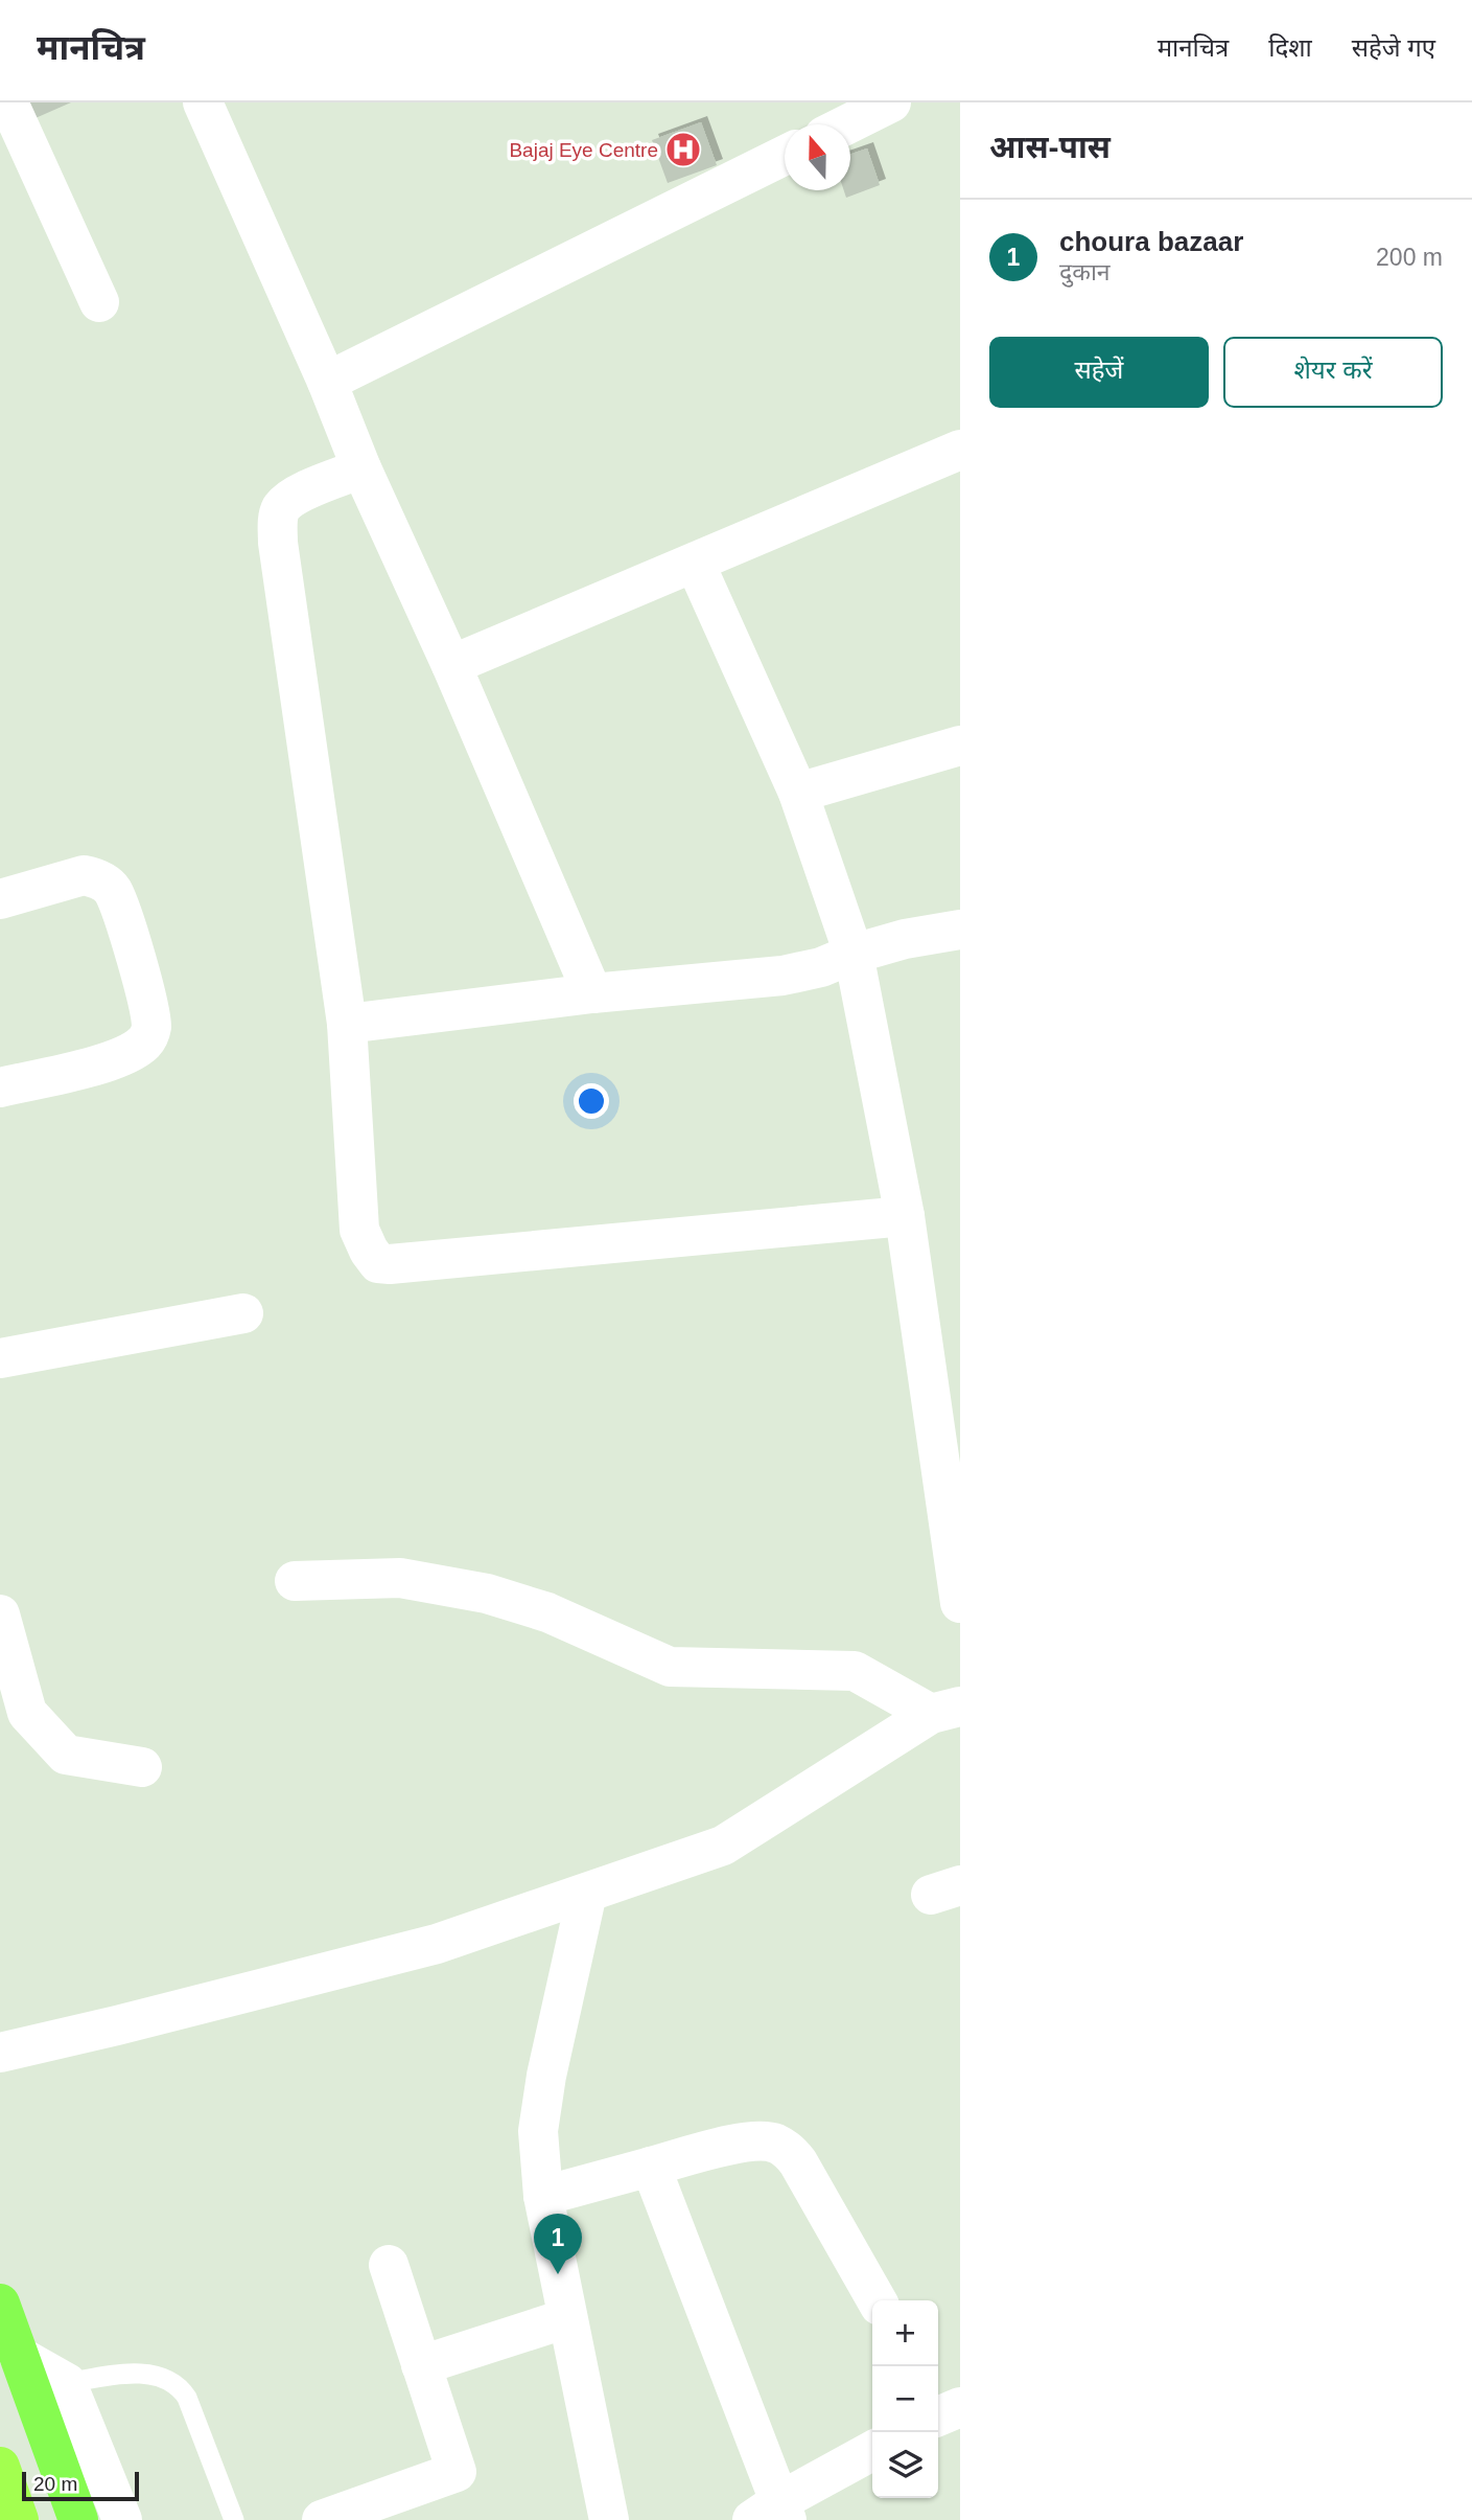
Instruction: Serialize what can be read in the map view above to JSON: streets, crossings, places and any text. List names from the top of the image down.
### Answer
{
  "places": {
    "hospital": ["Bajaj Eye Centre"]
  },
  "scale_bar": "20 m",
  "north": "top",
  "page": {
    "header": "मानचित्र",
    "nav": ["मानचित्र", "दिशा", "सहेजे गए"],
    "heading": "आस-पास",
    "list": [
      {
        "mark": "1",
        "name": "choura bazaar",
        "note": "दुकान",
        "value": "200 m"
      }
    ],
    "buttons": ["सहेजें", "शेयर करें"],
    "pins": "1",
    "map_buttons": ["+", "−"],
    "scale": "20 m"
  }
}
